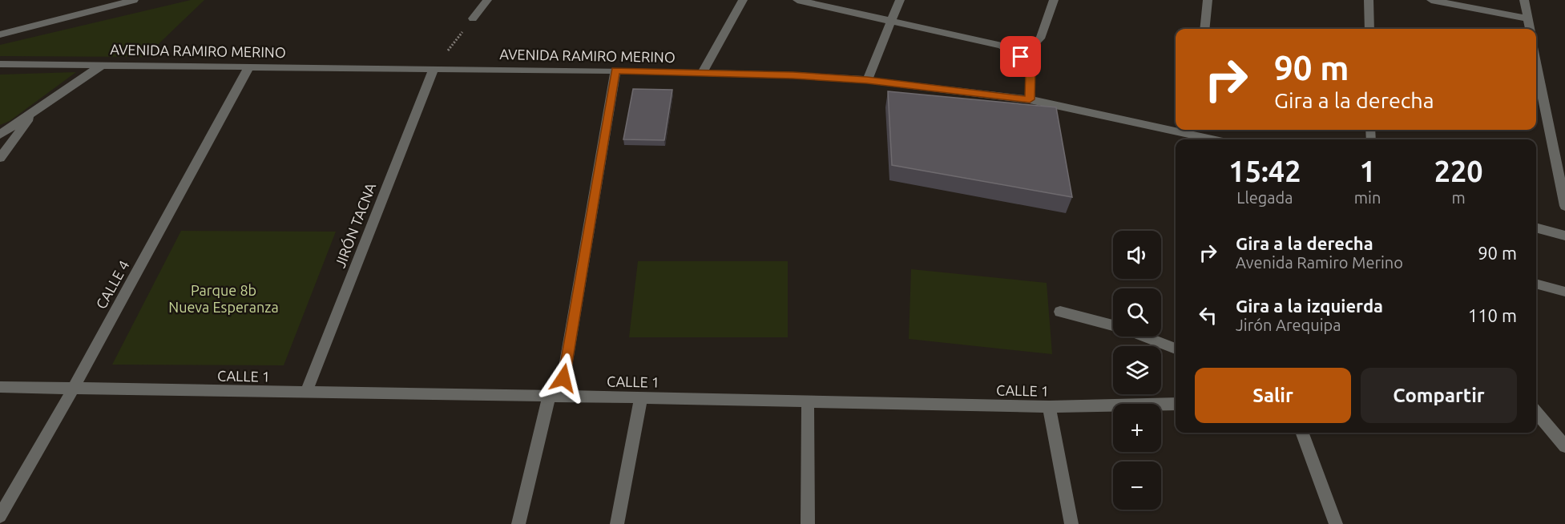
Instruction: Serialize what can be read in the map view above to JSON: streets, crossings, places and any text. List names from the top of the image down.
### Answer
{
  "streets": {
    "street": [
      "AVENIDA RAMIRO MERINO",
      "JIRÓN TACNA",
      "CALLE 4",
      "CALLE 1"
    ]
  },
  "crossings": [
    ["AVENIDA RAMIRO MERINO", "JIRÓN TACNA"],
    ["AVENIDA RAMIRO MERINO", "CALLE 4"],
    ["JIRÓN TACNA", "CALLE 1"],
    ["CALLE 4", "CALLE 1"]
  ],
  "parks": ["Parque 8b Nueva Esperanza"],
  "page": {
    "turn": ["90 m", "Gira a la derecha"],
    "eta": [
      "15:42",
      "Llegada",
      "1",
      "min",
      "220",
      "m"
    ],
    "list": [
      {
        "name": "Gira a la derecha",
        "note": "Avenida Ramiro Merino",
        "value": "90 m"
      },
      {
        "name": "Gira a la izquierda",
        "note": "Jirón Arequipa",
        "value": "110 m"
      }
    ],
    "map_buttons": ["+", "−"],
    "buttons": ["Salir", "Compartir"]
  }
}
